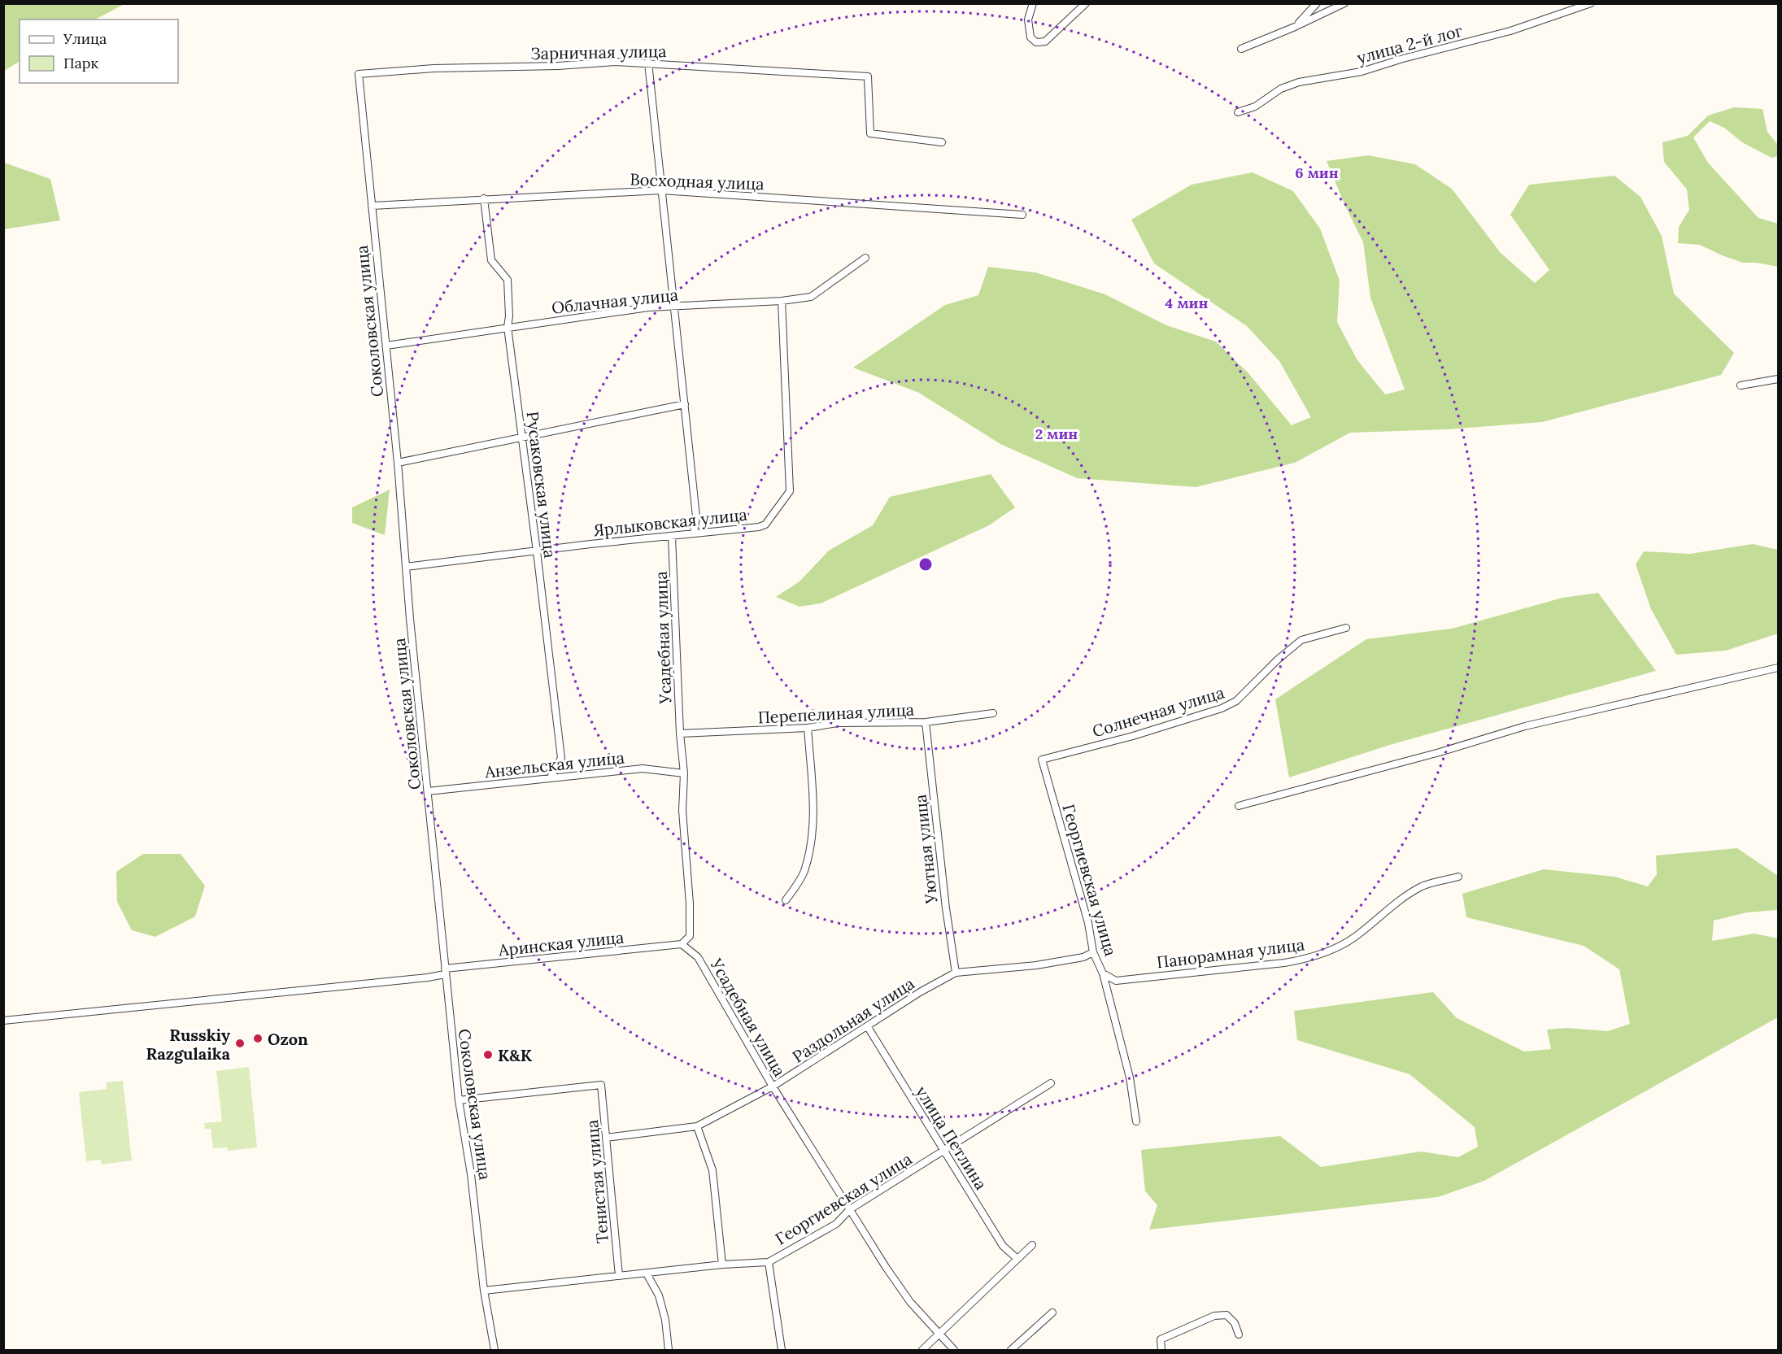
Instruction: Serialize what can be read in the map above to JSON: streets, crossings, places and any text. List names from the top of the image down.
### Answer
{
  "streets": {
    "street": [
      "улица 2-й лог",
      "Зарничная улица",
      "Восходная улица",
      "Облачная улица",
      "Соколовская улица",
      "Русаковская улица",
      "Ярлыковская улица",
      "Усадебная улица",
      "Солнечная улица",
      "Перепелиная улица",
      "Анзельская улица",
      "Уютная улица",
      "Георгиевская улица",
      "Аринская улица",
      "Панорамная улица",
      "Раздольная улица",
      "улица Петлина",
      "Тенистая улица"
    ]
  },
  "crossings": [
    ["Зарничная улица", "Соколовская улица"],
    ["Восходная улица", "Соколовская улица"],
    ["Восходная улица", "Русаковская улица"],
    ["Облачная улица", "Соколовская улица"],
    ["Облачная улица", "Русаковская улица"],
    ["Облачная улица", "Ярлыковская улица"],
    ["Соколовская улица", "Ярлыковская улица"],
    ["Соколовская улица", "Анзельская улица"],
    ["Соколовская улица", "Георгиевская улица"],
    ["Соколовская улица", "Аринская улица"],
    ["Соколовская улица", "Тенистая улица"],
    ["Русаковская улица", "Ярлыковская улица"],
    ["Русаковская улица", "Анзельская улица"],
    ["Ярлыковская улица", "Усадебная улица"],
    ["Усадебная улица", "Перепелиная улица"],
    ["Усадебная улица", "Анзельская улица"],
    ["Усадебная улица", "Георгиевская улица"],
    ["Усадебная улица", "Аринская улица"],
    ["Усадебная улица", "Раздольная улица"],
    ["Солнечная улица", "Георгиевская улица"],
    ["Перепелиная улица", "Уютная улица"],
    ["Уютная улица", "Раздольная улица"],
    ["Георгиевская улица", "Панорамная улица"],
    ["Георгиевская улица", "Раздольная улица"],
    ["Георгиевская улица", "улица Петлина"],
    ["Георгиевская улица", "Тенистая улица"],
    ["Раздольная улица", "улица Петлина"],
    ["Раздольная улица", "Тенистая улица"]
  ],
  "places": ["Ozon", "Russkiy Razgulaika", "K&K"],
  "legend": ["Улица", "Парк"],
  "rings": ["6 мин", "4 мин", "2 мин"]
}
